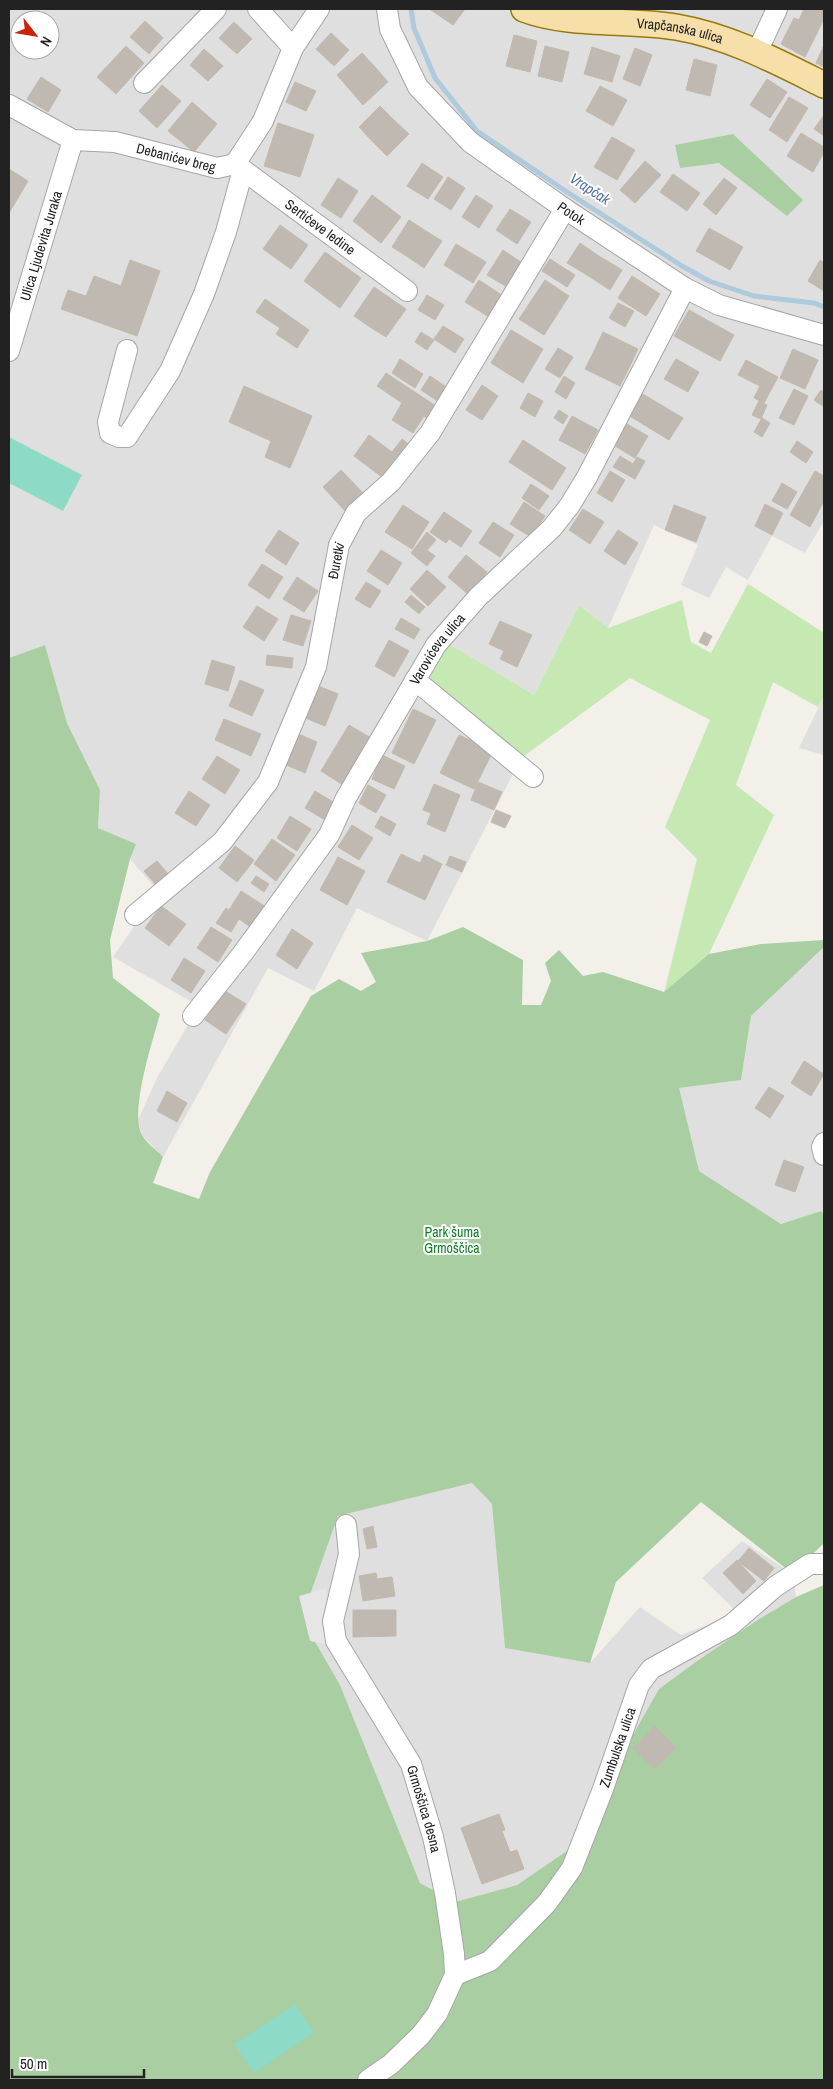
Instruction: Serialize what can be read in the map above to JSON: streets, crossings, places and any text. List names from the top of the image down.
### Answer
{
  "streets": {
    "main road": ["Vrapčanska ulica"],
    "street": [
      "Debanićev breg",
      "Potok",
      "Sertićeve ledine",
      "Ulica Ljudevita Juraka",
      "Đuretki",
      "Varovićeva ulica",
      "Zumbulska ulica",
      "Grmoščica desna"
    ]
  },
  "crossings": [
    ["Debanićev breg", "Sertićeve ledine"],
    ["Debanićev breg", "Ulica Ljudevita Juraka"],
    ["Potok", "Đuretki"],
    ["Potok", "Varovićeva ulica"],
    ["Zumbulska ulica", "Grmoščica desna"]
  ],
  "water": ["Vrapčak"],
  "parks": ["Park šuma Grmoščica"],
  "scale_bar": "50 m",
  "north": "bottom right"
}
